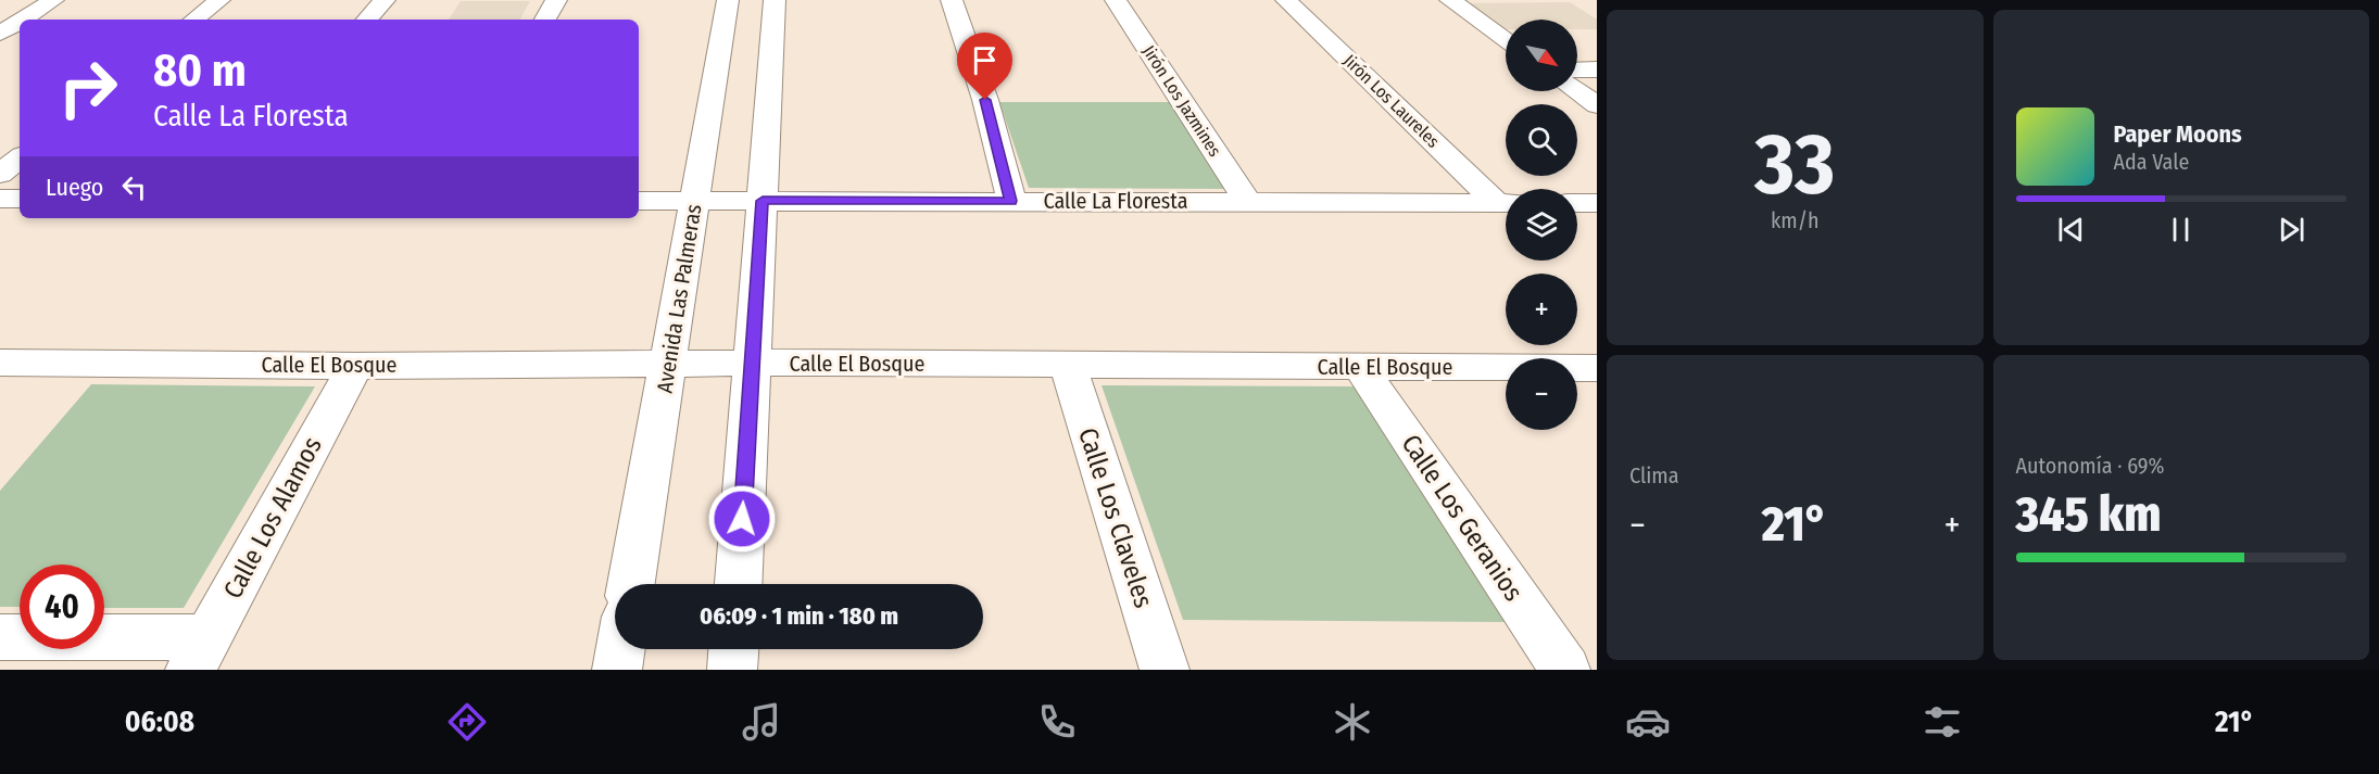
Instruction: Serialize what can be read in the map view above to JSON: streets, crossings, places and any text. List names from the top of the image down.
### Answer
{
  "streets": {
    "street": [
      "Jirón Los Jazmines",
      "Jirón Los Laureles",
      "Calle La Floresta",
      "Avenida Las Palmeras",
      "Calle El Bosque",
      "Calle Los Alamos",
      "Calle Los Claveles",
      "Calle Los Geranios"
    ]
  },
  "crossings": [
    ["Jirón Los Jazmines", "Calle La Floresta"],
    ["Calle La Floresta", "Avenida Las Palmeras"],
    ["Avenida Las Palmeras", "Calle El Bosque"],
    ["Calle El Bosque", "Calle Los Alamos"],
    ["Calle El Bosque", "Calle Los Claveles"],
    ["Calle El Bosque", "Calle Los Geranios"]
  ],
  "north": "bottom right",
  "page": {
    "tile": [
      ["33", "km/h"],
      "Clima",
      ["Autonomía · 69%", "345 km"]
    ],
    "map_buttons": ["+", "−"],
    "turn": ["80 m", "Calle La Floresta"],
    "song": ["Paper Moons", "Ada Vale"],
    "then": "Luego",
    "heat": ["−", "21°", "+"],
    "limit": "40",
    "trip": "06:09 · 1 min · 180 m",
    "tabs": ["06:08", "21°"]
  }
}
